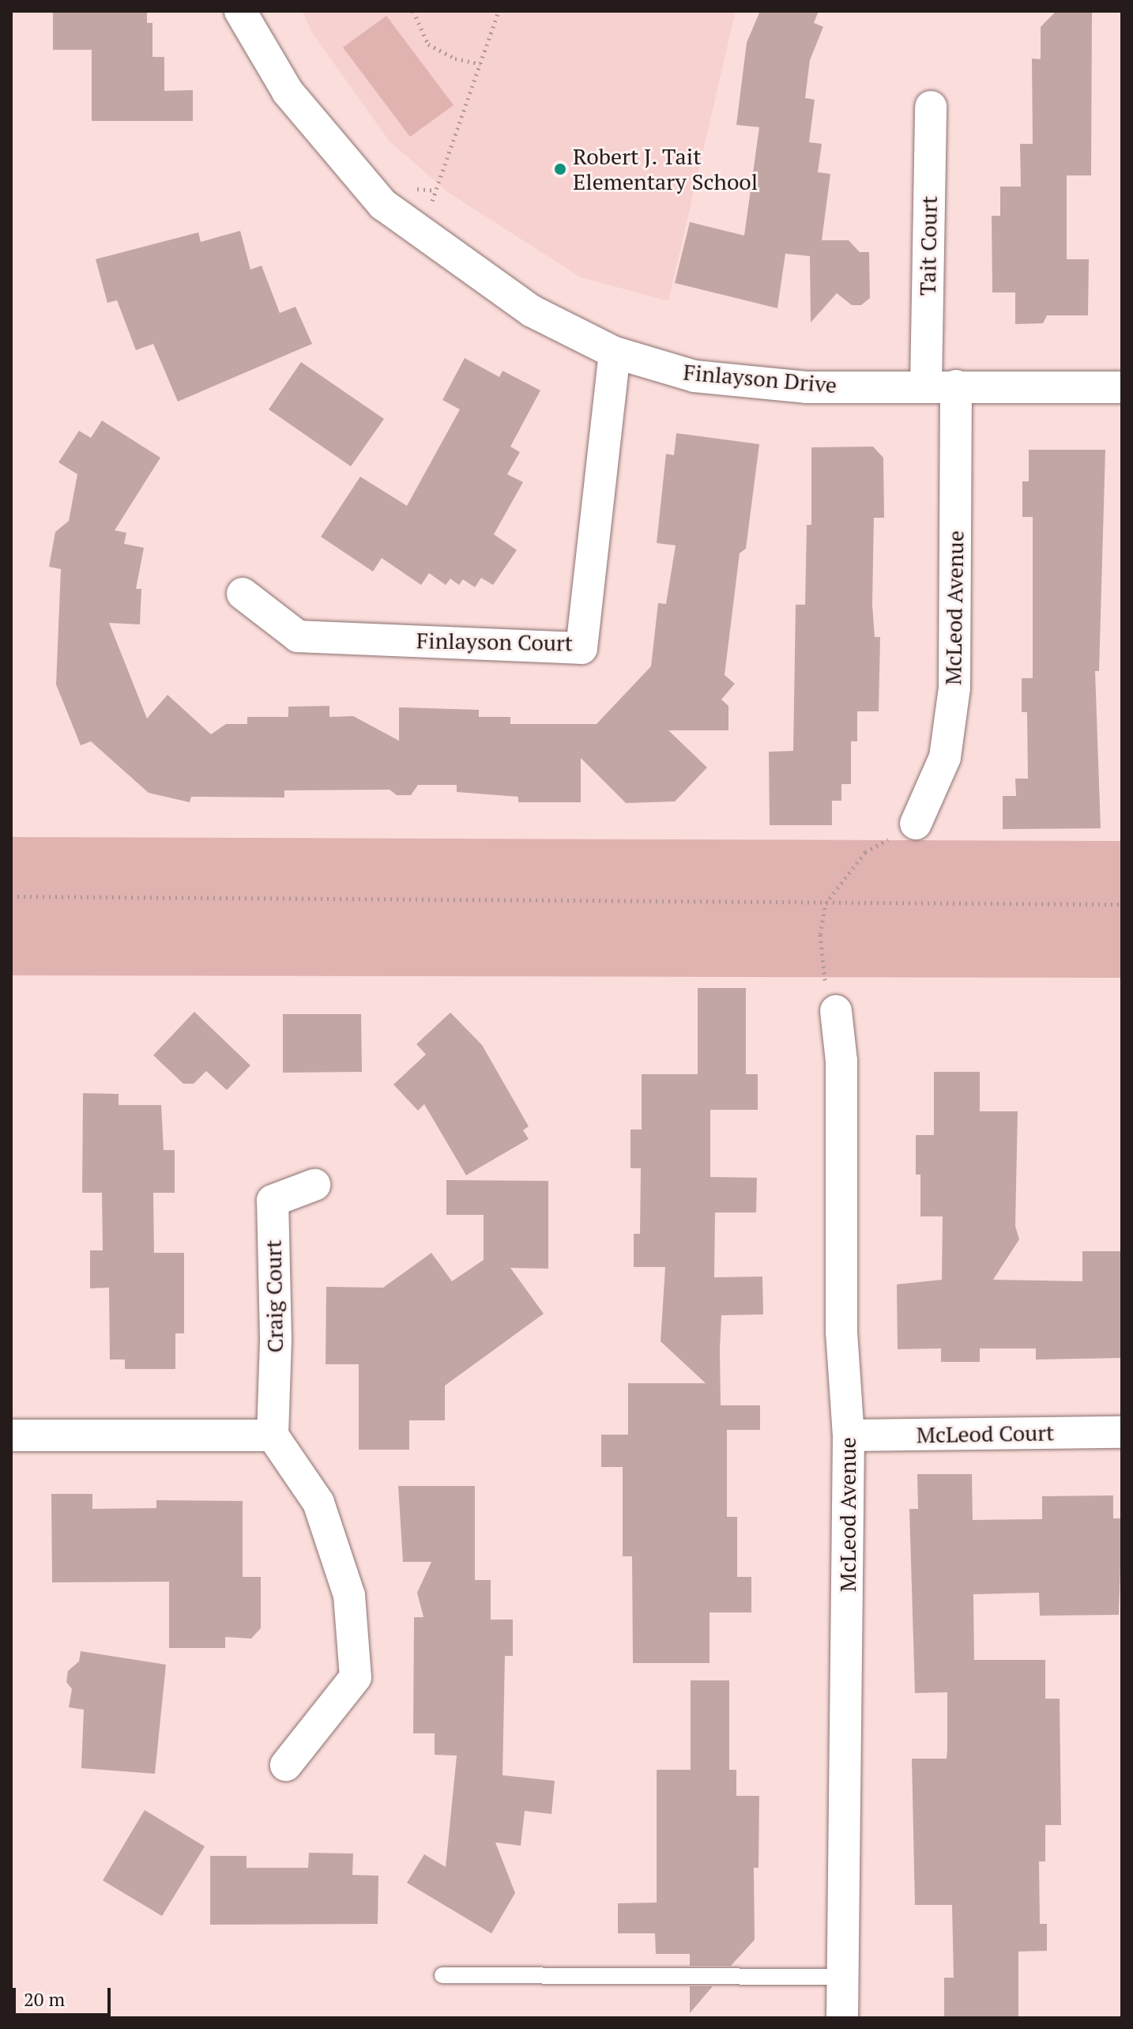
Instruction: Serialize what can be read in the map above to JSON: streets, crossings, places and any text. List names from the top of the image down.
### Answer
{
  "streets": {
    "street": [
      "Tait Court",
      "Finlayson Drive",
      "McLeod Avenue",
      "Finlayson Court",
      "Craig Court",
      "McLeod Court"
    ]
  },
  "crossings": [
    ["Tait Court", "Finlayson Drive"],
    ["Tait Court", "McLeod Avenue"],
    ["Finlayson Drive", "McLeod Avenue"],
    ["Finlayson Drive", "Finlayson Court"],
    ["McLeod Avenue", "McLeod Court"]
  ],
  "places": ["Robert J. Tait Elementary School"],
  "scale_bar": "20 m"
}
